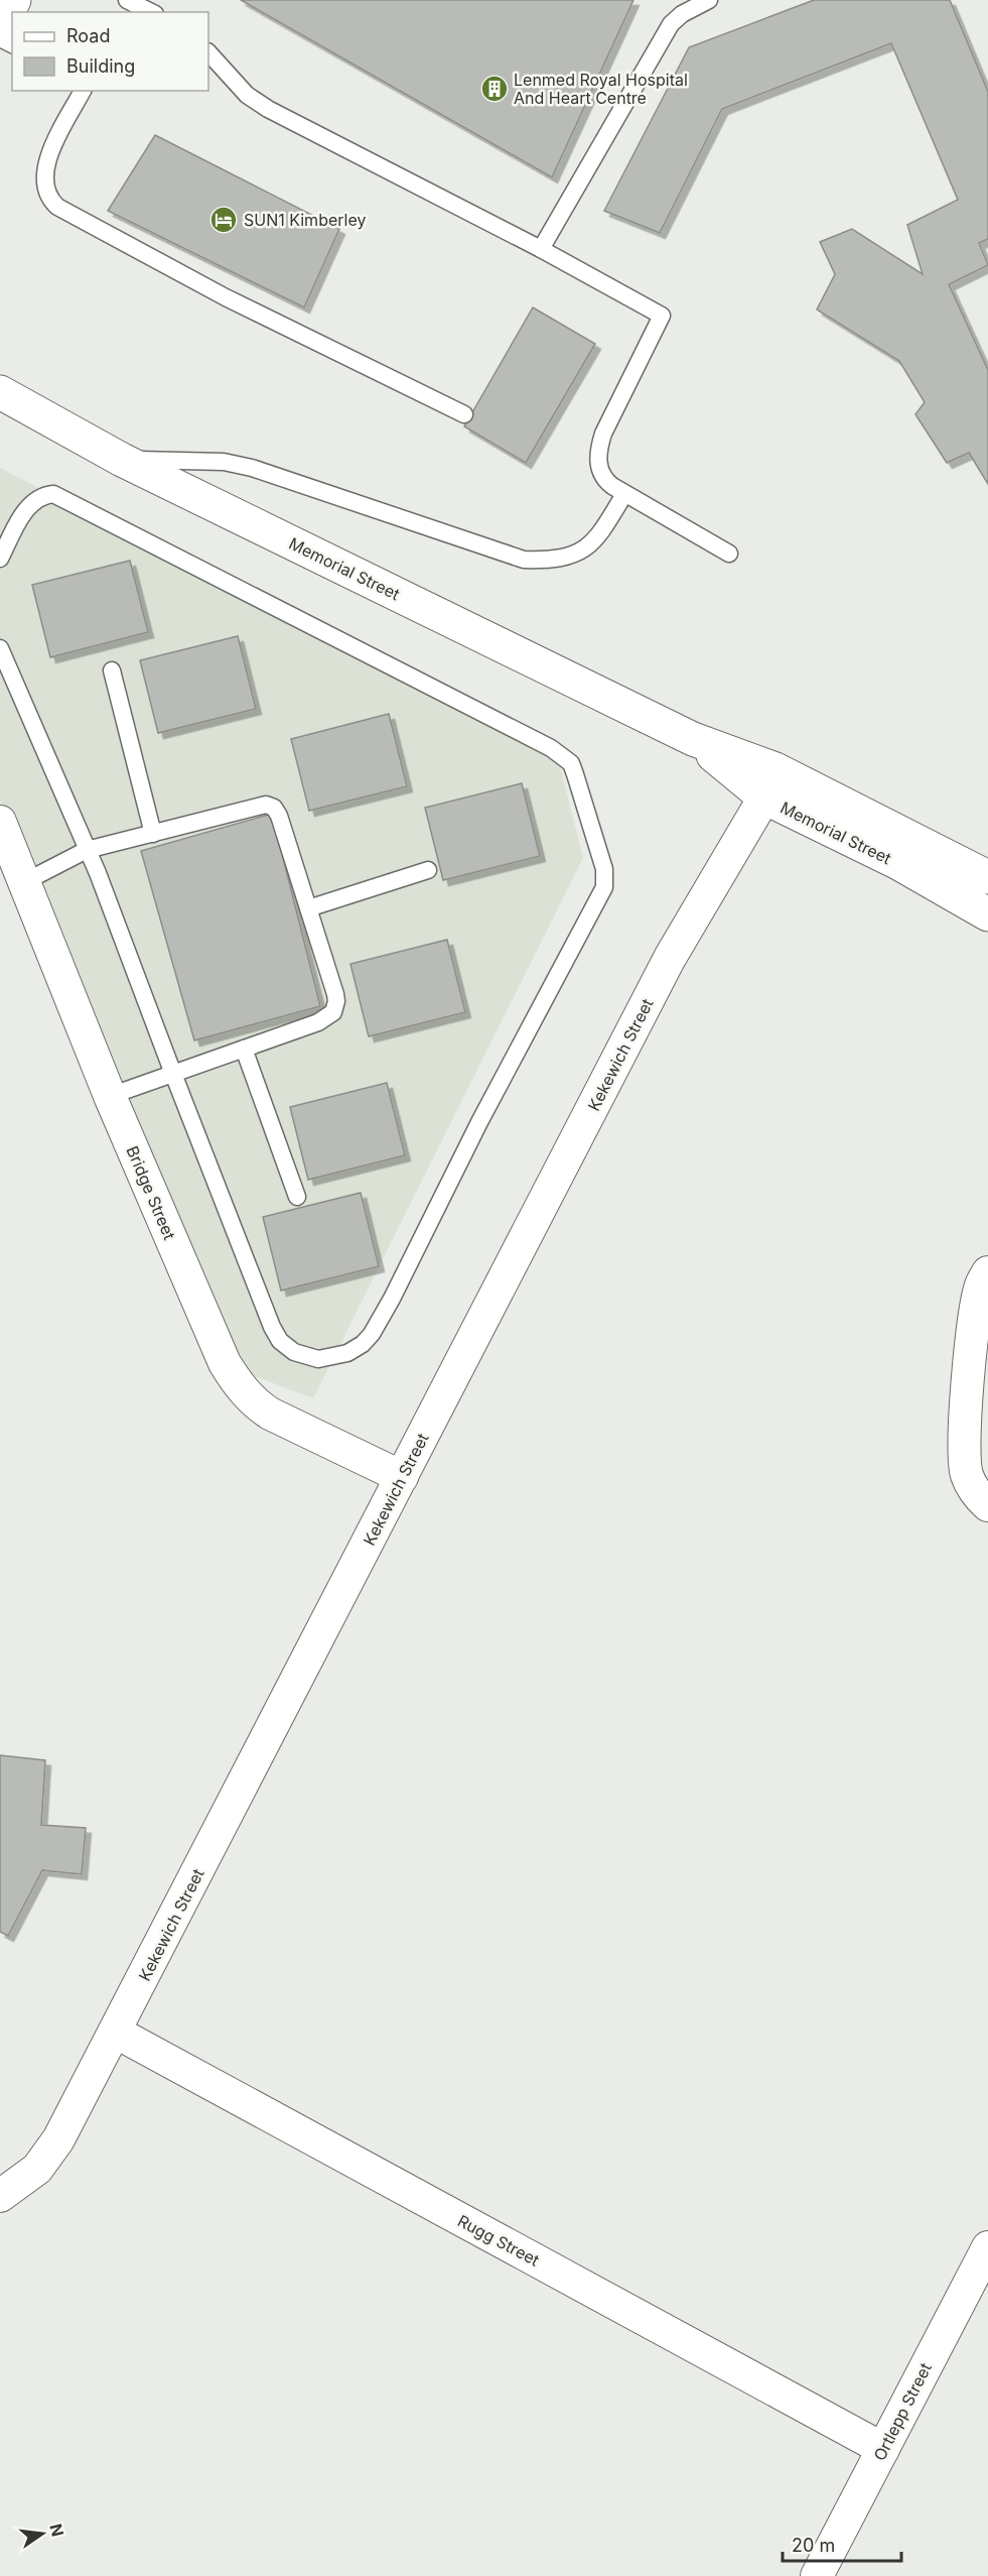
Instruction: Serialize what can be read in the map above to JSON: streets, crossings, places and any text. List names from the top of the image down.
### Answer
{
  "streets": {
    "highway": ["Memorial Street"],
    "street": [
      "Kekewich Street",
      "Bridge Street",
      "Rugg Street",
      "Ortlepp Street"
    ]
  },
  "crossings": [
    ["Memorial Street", "Kekewich Street"],
    ["Kekewich Street", "Bridge Street"],
    ["Kekewich Street", "Rugg Street"],
    ["Rugg Street", "Ortlepp Street"]
  ],
  "places": {
    "building": ["Lenmed Royal Hospital And Heart Centre"],
    "hotel": ["SUN1 Kimberley"]
  },
  "legend": ["Road", "Building"],
  "scale_bar": "20 m",
  "north": "right"
}
